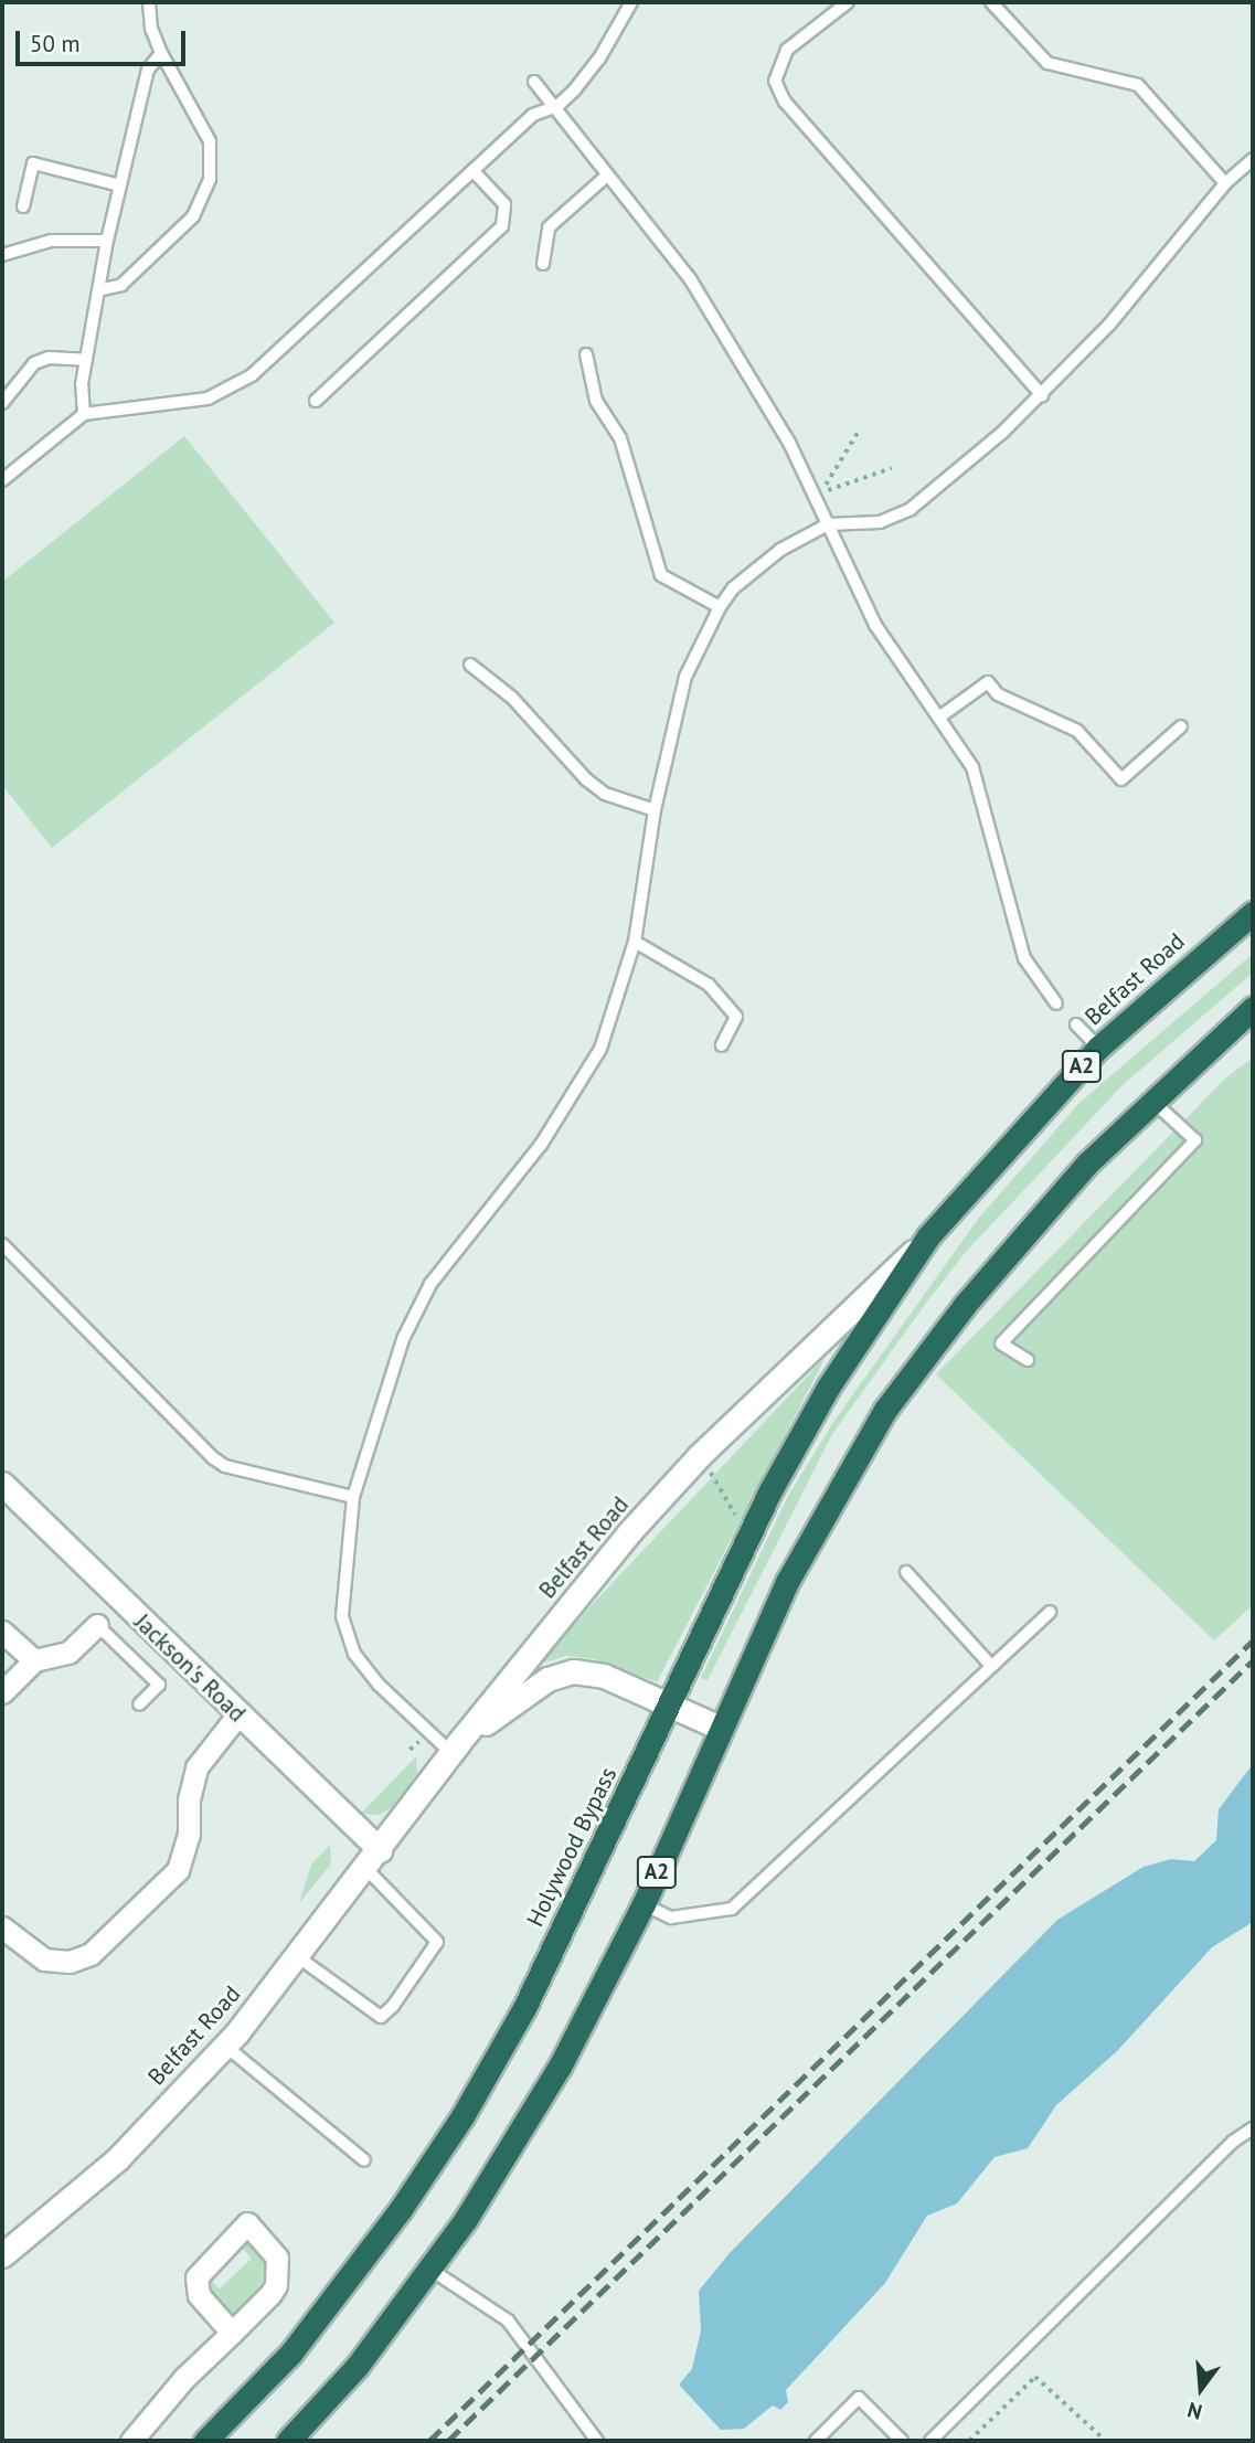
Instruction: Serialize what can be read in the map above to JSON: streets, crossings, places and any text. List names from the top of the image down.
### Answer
{
  "streets": {
    "highway": ["Belfast Road", "A2", "Holywood Bypass"],
    "main road": ["Jackson's Road"]
  },
  "crossings": [
    ["Belfast Road", "Jackson's Road"],
    ["Belfast Road", "Holywood Bypass"]
  ],
  "scale_bar": "50 m",
  "north": "bottom"
}
